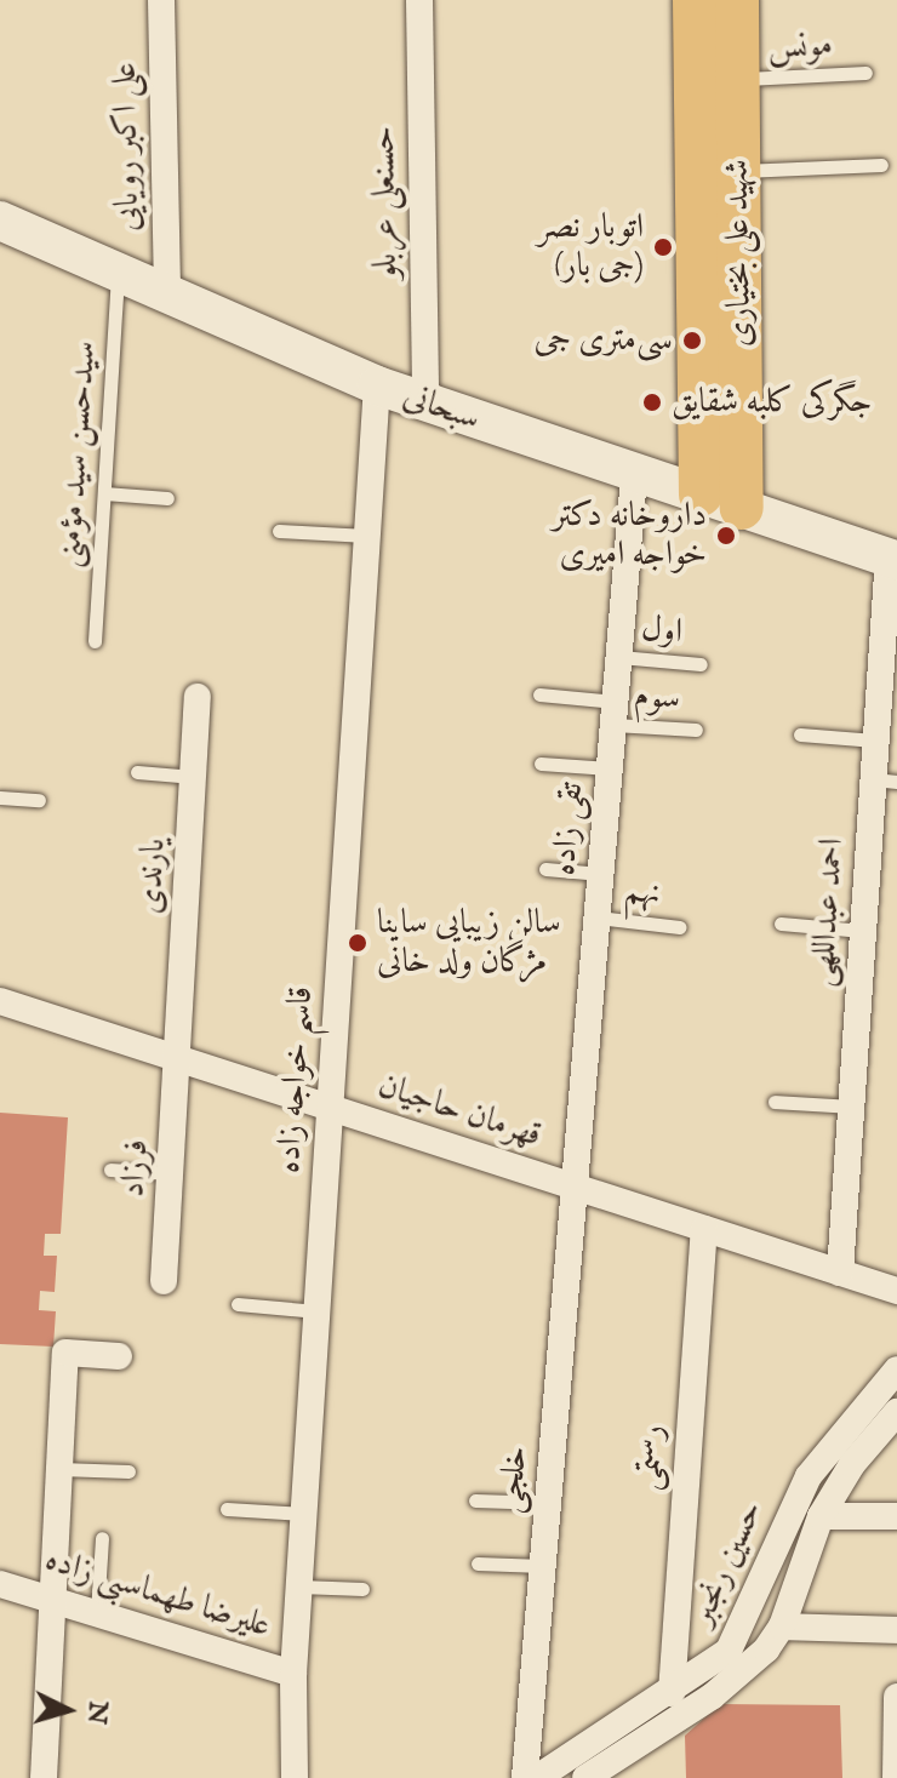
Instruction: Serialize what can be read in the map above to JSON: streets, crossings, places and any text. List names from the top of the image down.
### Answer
{
  "streets": {
    "main road": ["شهید علی بختیاری", "سبحانی"],
    "street": [
      "علی اکبر رویایی",
      "حسنعلی عربلو",
      "تقی زاده",
      "یارندی",
      "احمد عبداللهی",
      "قاسم خواجه زاده",
      "قهرمان حاجیان",
      "فرزاد",
      "رستمی",
      "خلجی",
      "حسین رنجبر",
      "علیرضا طهماسبی زاده"
    ],
    "lane": [
      "مونس",
      "سیدحسن سید مؤمنی",
      "اول",
      "سوم",
      "نهم"
    ]
  },
  "crossings": [
    ["مونس", "شهید علی بختیاری"],
    ["علی اکبر رویایی", "سبحانی"],
    ["حسنعلی عربلو", "سبحانی"],
    ["شهید علی بختیاری", "سبحانی"],
    ["سبحانی", "سیدحسن سید مؤمنی"],
    ["سبحانی", "تقی زاده"],
    ["سبحانی", "احمد عبداللهی"],
    ["سبحانی", "قاسم خواجه زاده"],
    ["اول", "تقی زاده"],
    ["سوم", "تقی زاده"],
    ["تقی زاده", "نهم"],
    ["تقی زاده", "قهرمان حاجیان"],
    ["تقی زاده", "خلجی"],
    ["یارندی", "قهرمان حاجیان"],
    ["یارندی", "فرزاد"],
    ["احمد عبداللهی", "قهرمان حاجیان"],
    ["قاسم خواجه زاده", "قهرمان حاجیان"],
    ["قاسم خواجه زاده", "علیرضا طهماسبی زاده"],
    ["قهرمان حاجیان", "فرزاد"],
    ["قهرمان حاجیان", "رستمی"],
    ["قهرمان حاجیان", "خلجی"],
    ["رستمی", "حسین رنجبر"]
  ],
  "places": [
    "اتوبار نصر (جی بار)",
    "سی‌متری جی",
    "جگرکی کلبه شقایق",
    "داروخانه دکتر خواجه امیری",
    "سالن زیبایی ساینا مژگان ولد خانی"
  ],
  "north": "right"
}
